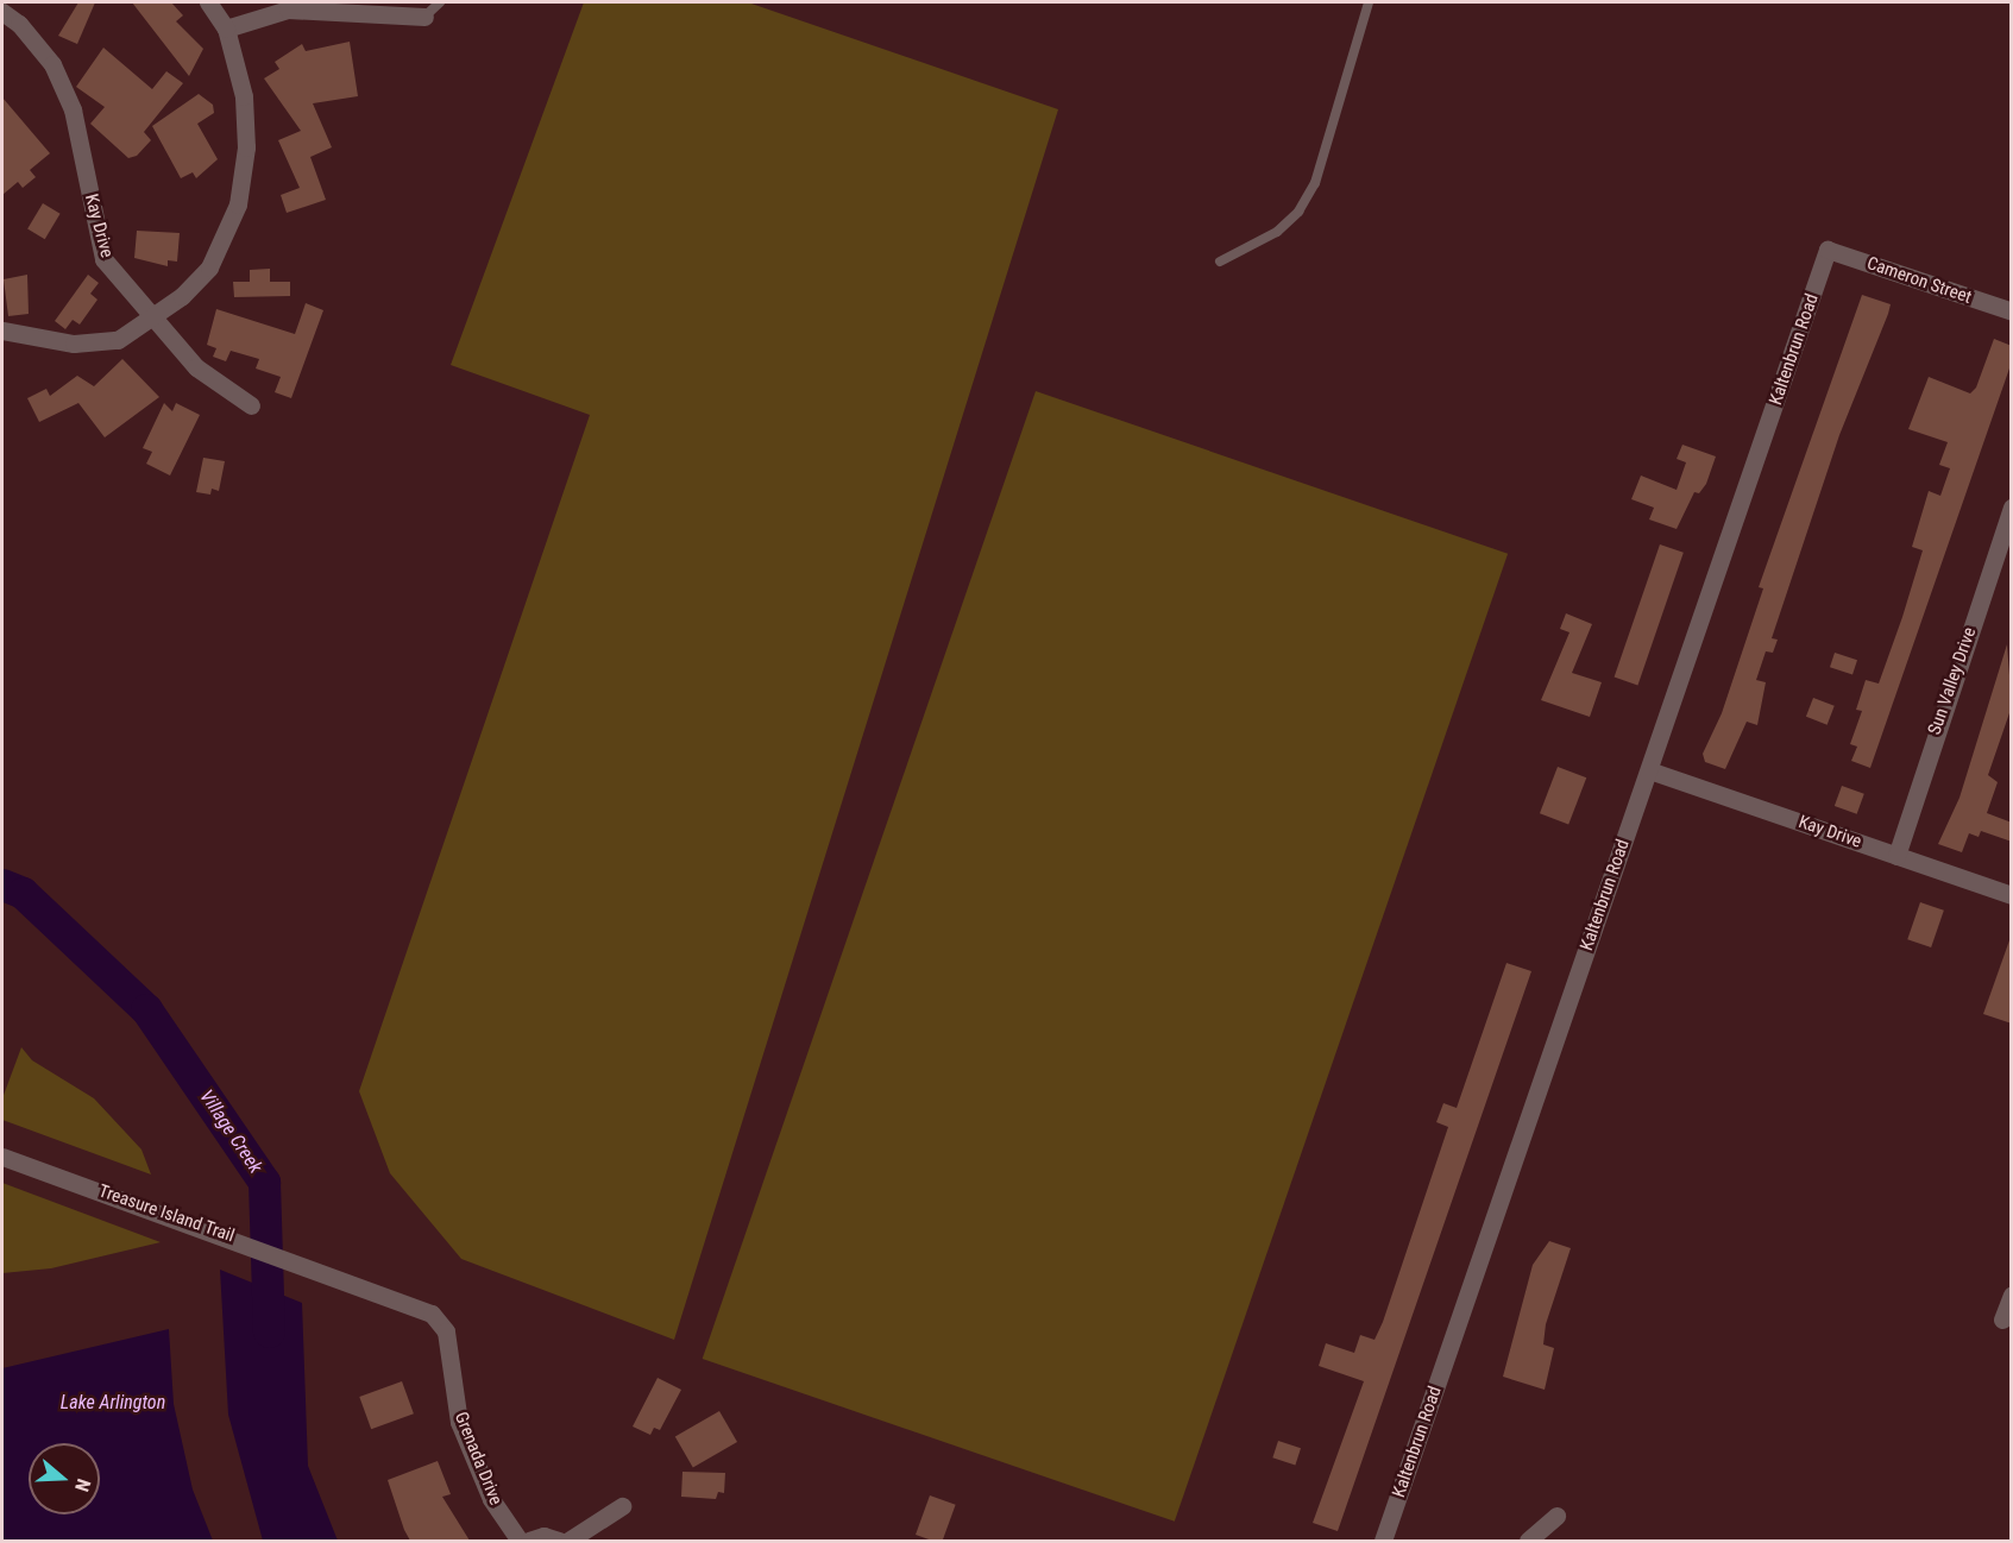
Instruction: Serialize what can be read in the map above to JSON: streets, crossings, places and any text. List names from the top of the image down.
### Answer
{
  "streets": {
    "street": [
      "Kay Drive",
      "Cameron Street",
      "Kaltenbrun Road",
      "Sun Valley Drive",
      "Treasure Island Trail",
      "Grenada Drive"
    ]
  },
  "crossings": [
    ["Kay Drive", "Kaltenbrun Road"],
    ["Kay Drive", "Sun Valley Drive"],
    ["Cameron Street", "Kaltenbrun Road"],
    ["Treasure Island Trail", "Grenada Drive"]
  ],
  "water": ["Village Creek", "Lake Arlington"],
  "north": "right"
}
